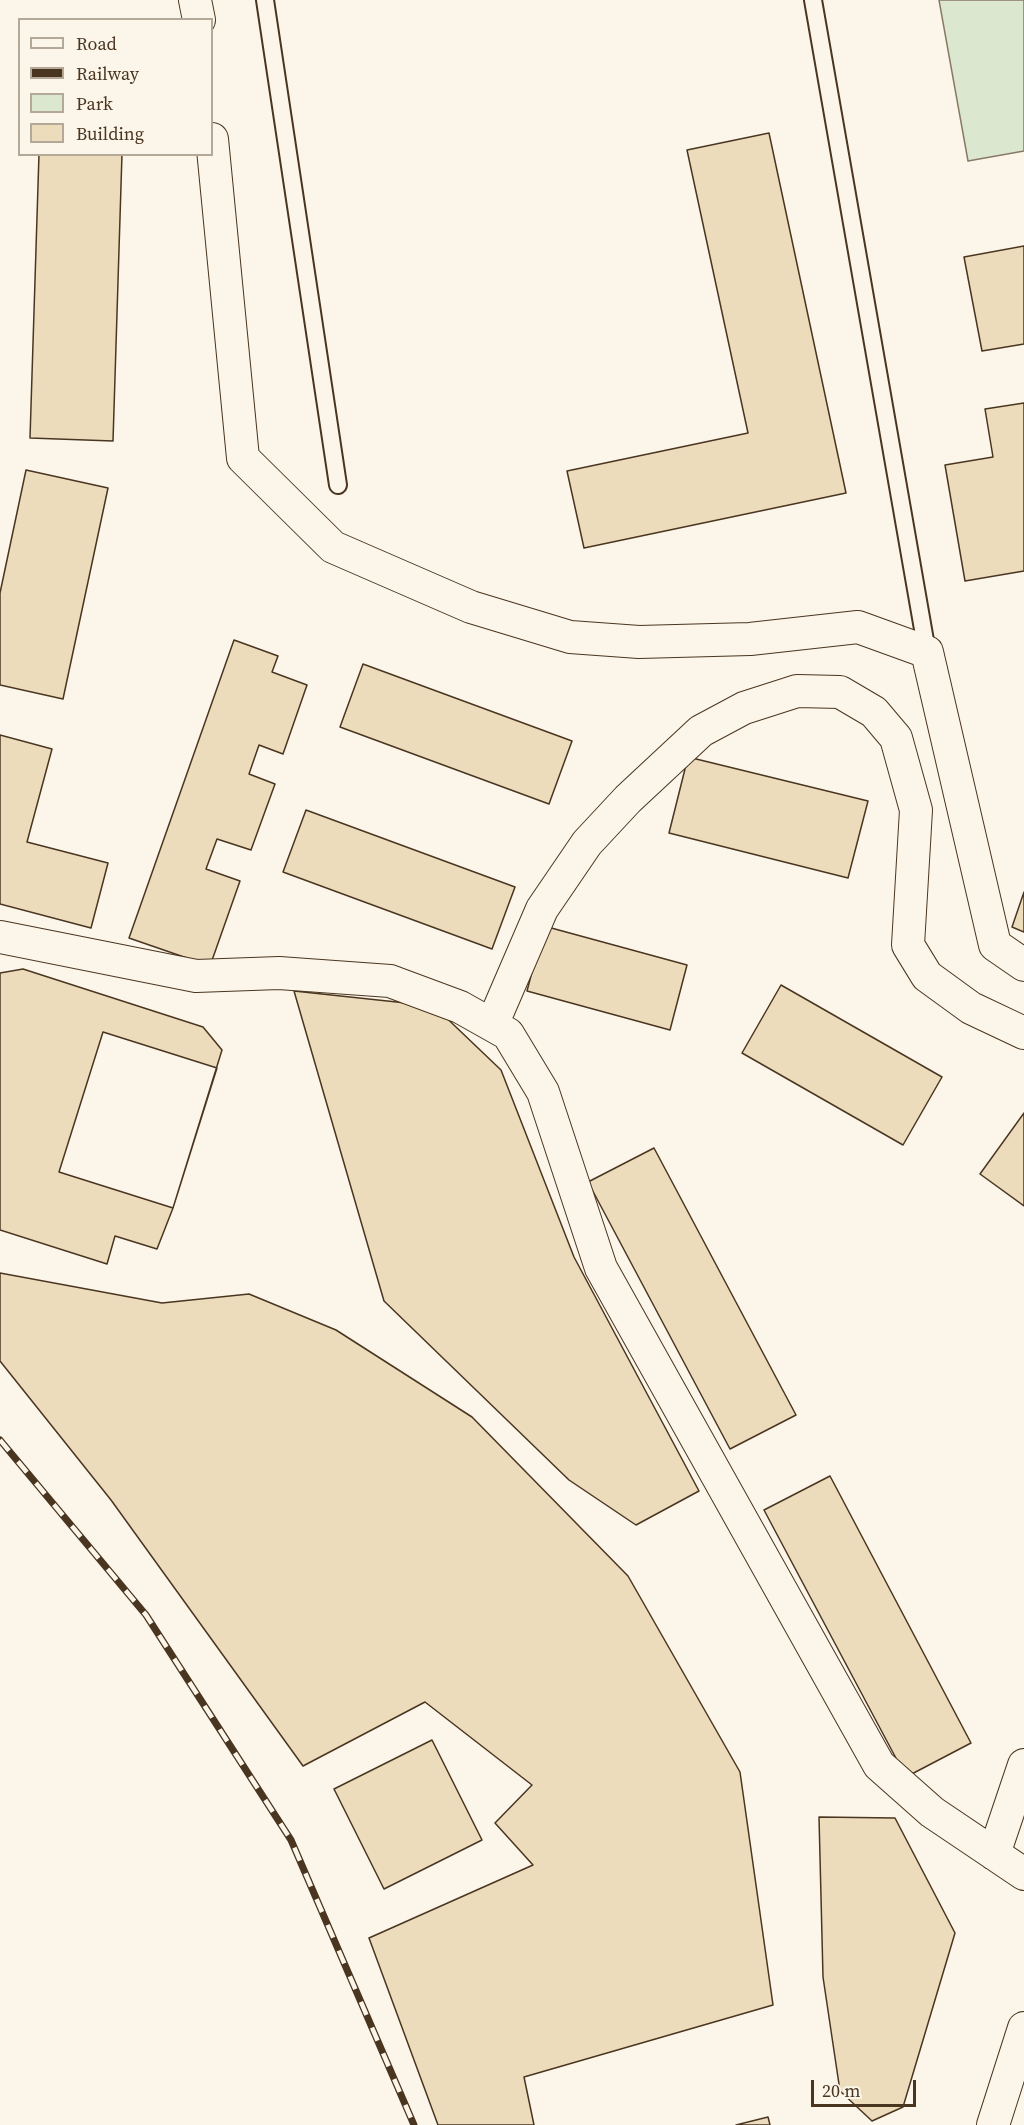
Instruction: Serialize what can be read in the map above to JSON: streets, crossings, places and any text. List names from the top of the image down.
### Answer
{
  "legend": [
    "Road",
    "Railway",
    "Park",
    "Building"
  ],
  "scale_bar": "20 m"
}
